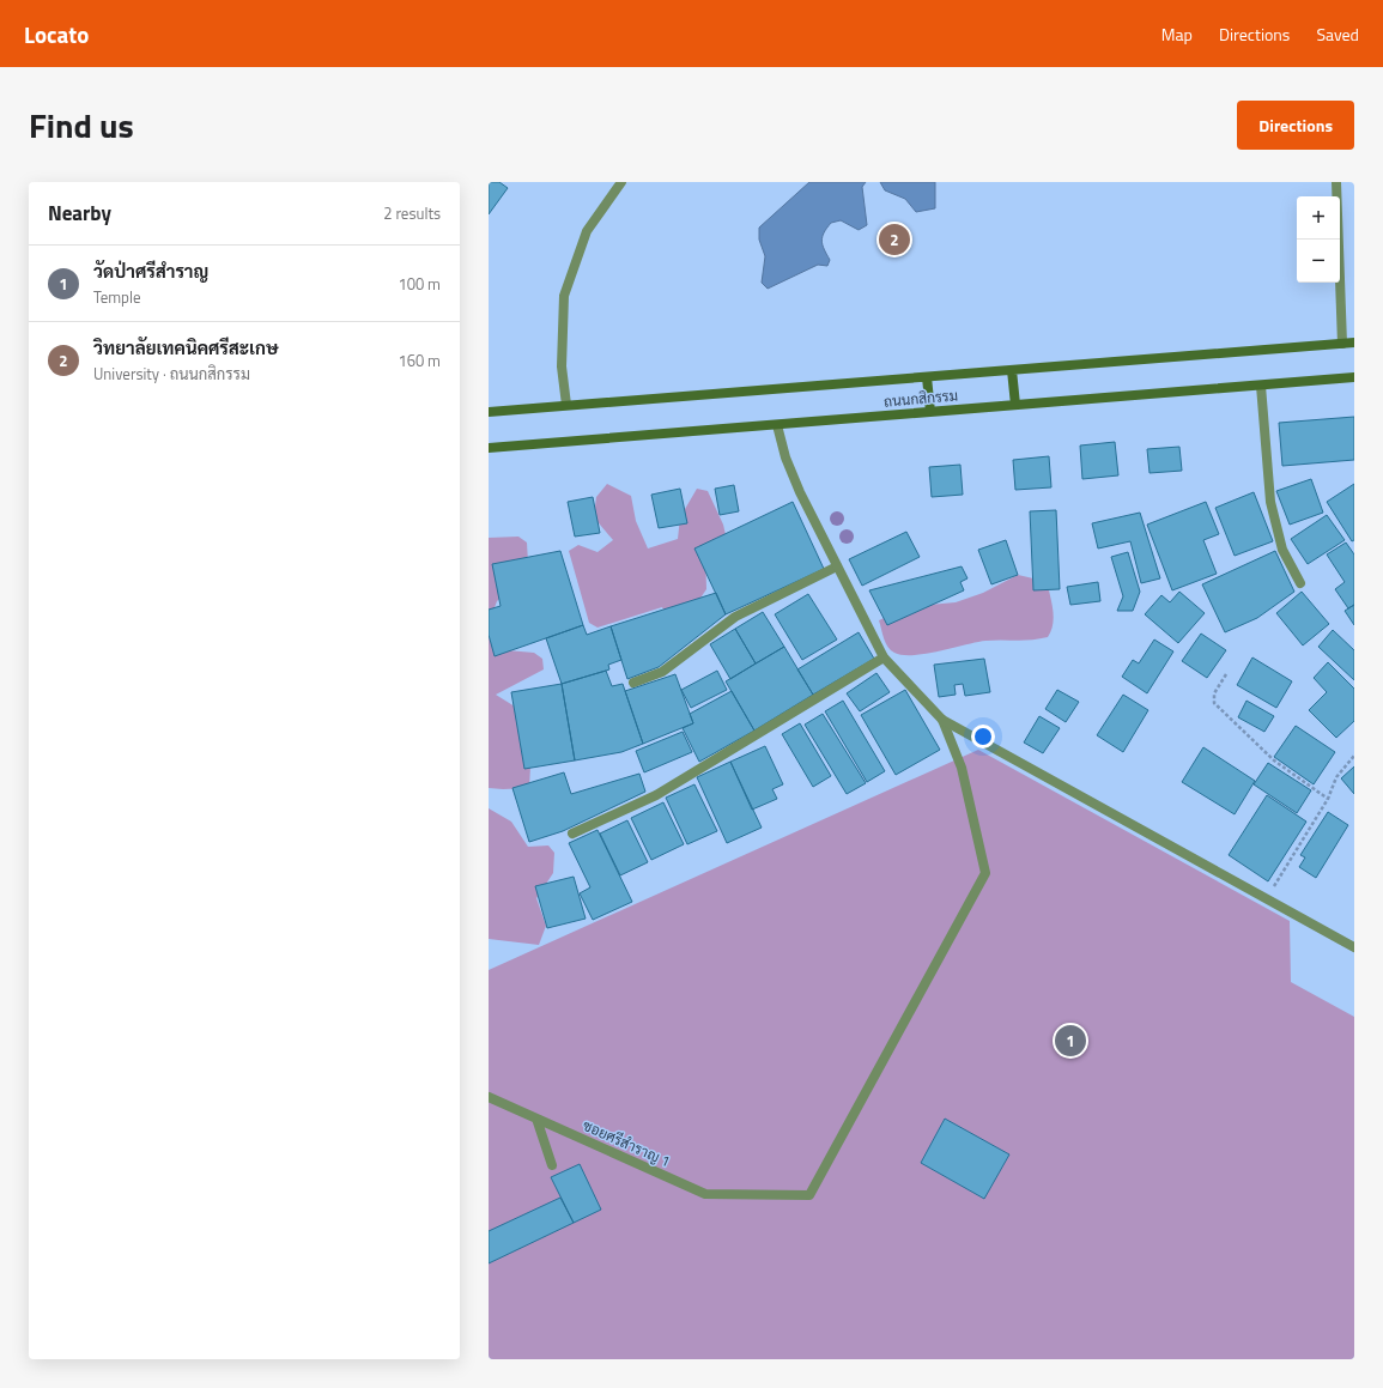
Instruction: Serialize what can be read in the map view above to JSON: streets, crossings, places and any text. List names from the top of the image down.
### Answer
{
  "streets": {
    "main road": ["ถนนกสิกรรม"],
    "street": ["ซอยศรีสำราญ 1"]
  },
  "page": {
    "header": "Locato",
    "nav": ["Map", "Directions", "Saved"],
    "title": "Find us",
    "buttons": "Directions",
    "heading": ["Nearby", "2 results"],
    "map_buttons": ["+", "−"],
    "pins": ["2", "1"],
    "list": [
      {
        "mark": "1",
        "name": "วัดป่าศรีสำราญ",
        "note": "Temple",
        "value": "100 m"
      },
      {
        "mark": "2",
        "name": "วิทยาลัยเทคนิคศรีสะเกษ",
        "note": "University · ถนนกสิกรรม",
        "value": "160 m"
      }
    ]
  }
}
